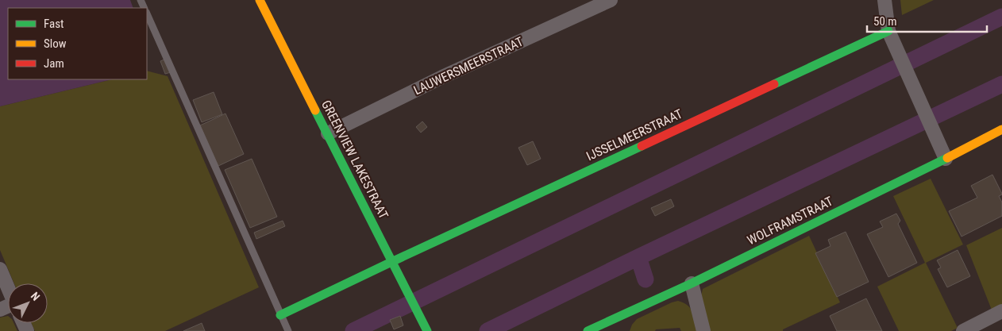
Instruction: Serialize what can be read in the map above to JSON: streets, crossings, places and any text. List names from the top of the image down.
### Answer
{
  "streets": {
    "street": [
      "LAUWERSMEERSTRAAT",
      "IJSSELMEERSTRAAT",
      "GREENVIEW LAKESTRAAT",
      "WOLFRAMSTRAAT"
    ]
  },
  "crossings": [
    ["LAUWERSMEERSTRAAT", "GREENVIEW LAKESTRAAT"],
    ["IJSSELMEERSTRAAT", "GREENVIEW LAKESTRAAT"]
  ],
  "legend": ["Fast", "Slow", "Jam"],
  "scale_bar": "50 m",
  "north": "top right"
}
